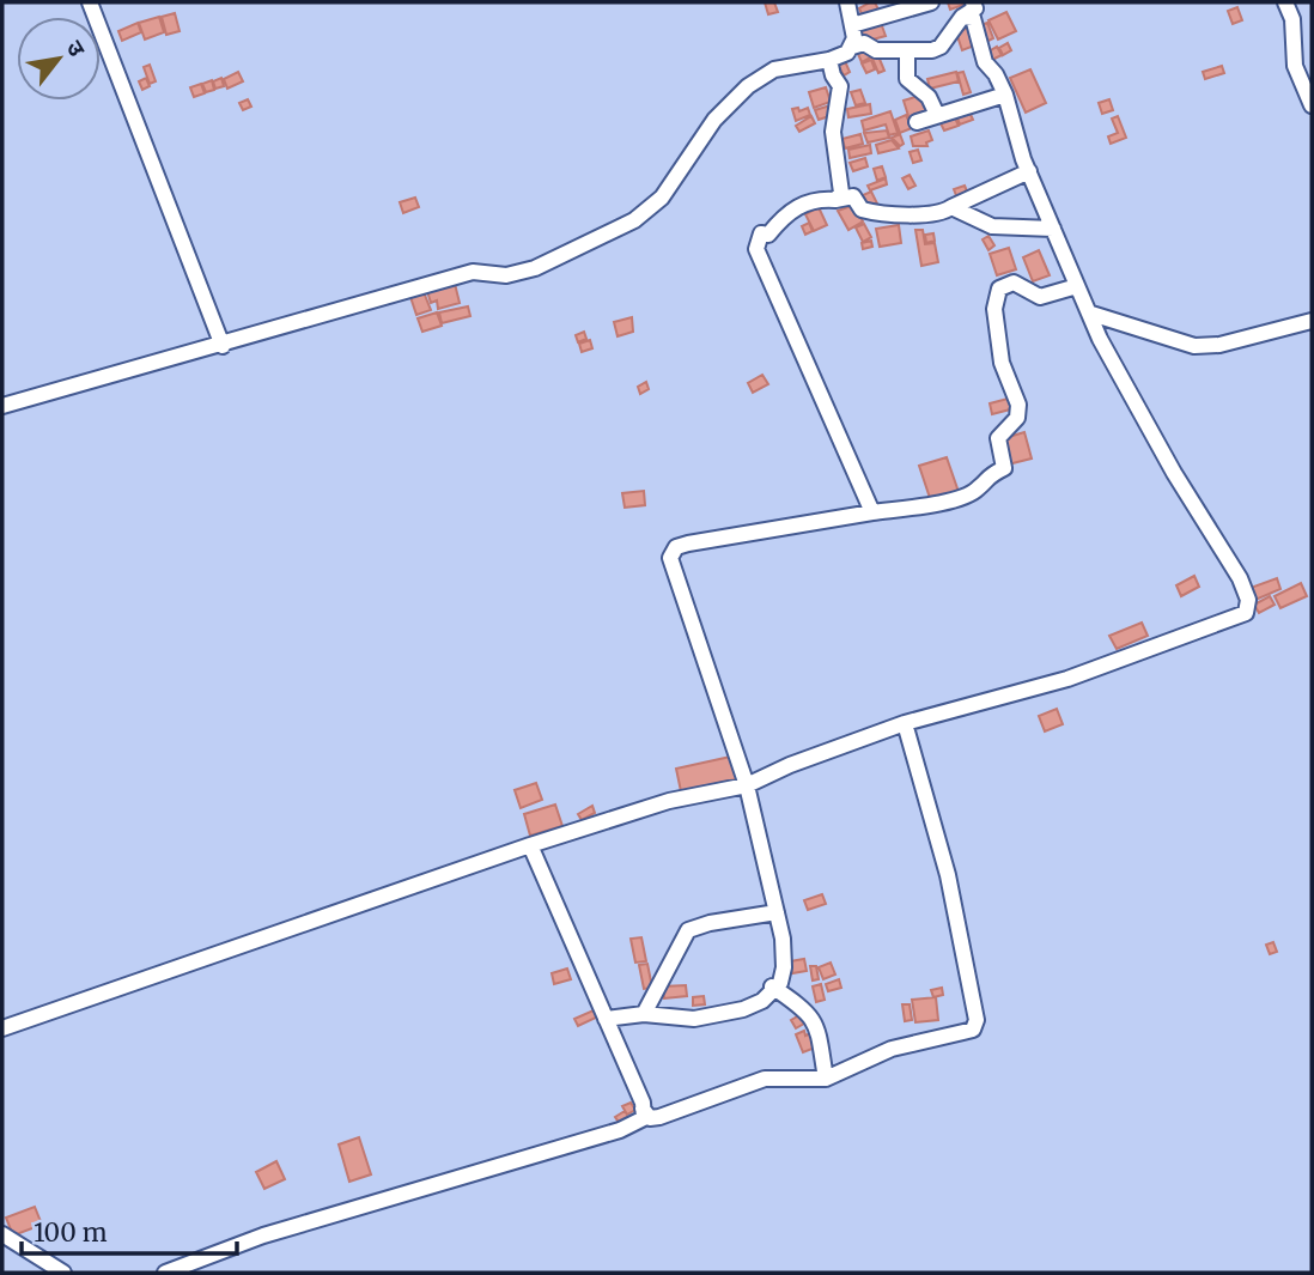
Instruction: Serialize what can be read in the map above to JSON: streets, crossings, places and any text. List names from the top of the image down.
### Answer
{
  "scale_bar": "100 m",
  "north": "top right"
}
